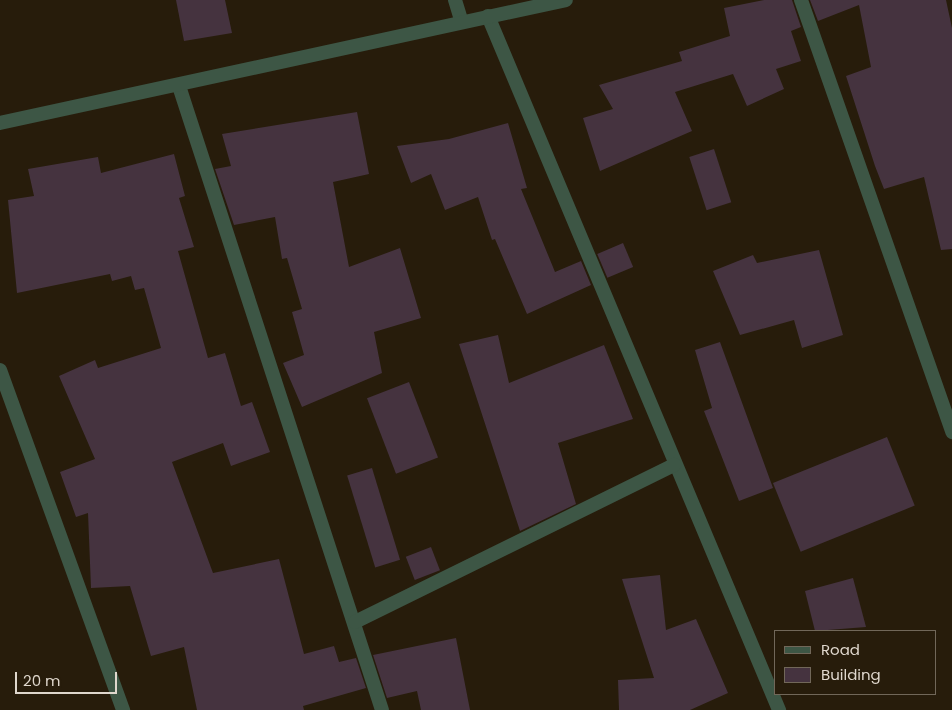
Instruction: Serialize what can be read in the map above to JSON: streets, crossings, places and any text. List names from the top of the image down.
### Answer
{
  "legend": ["Road", "Building"],
  "scale_bar": "20 m"
}
